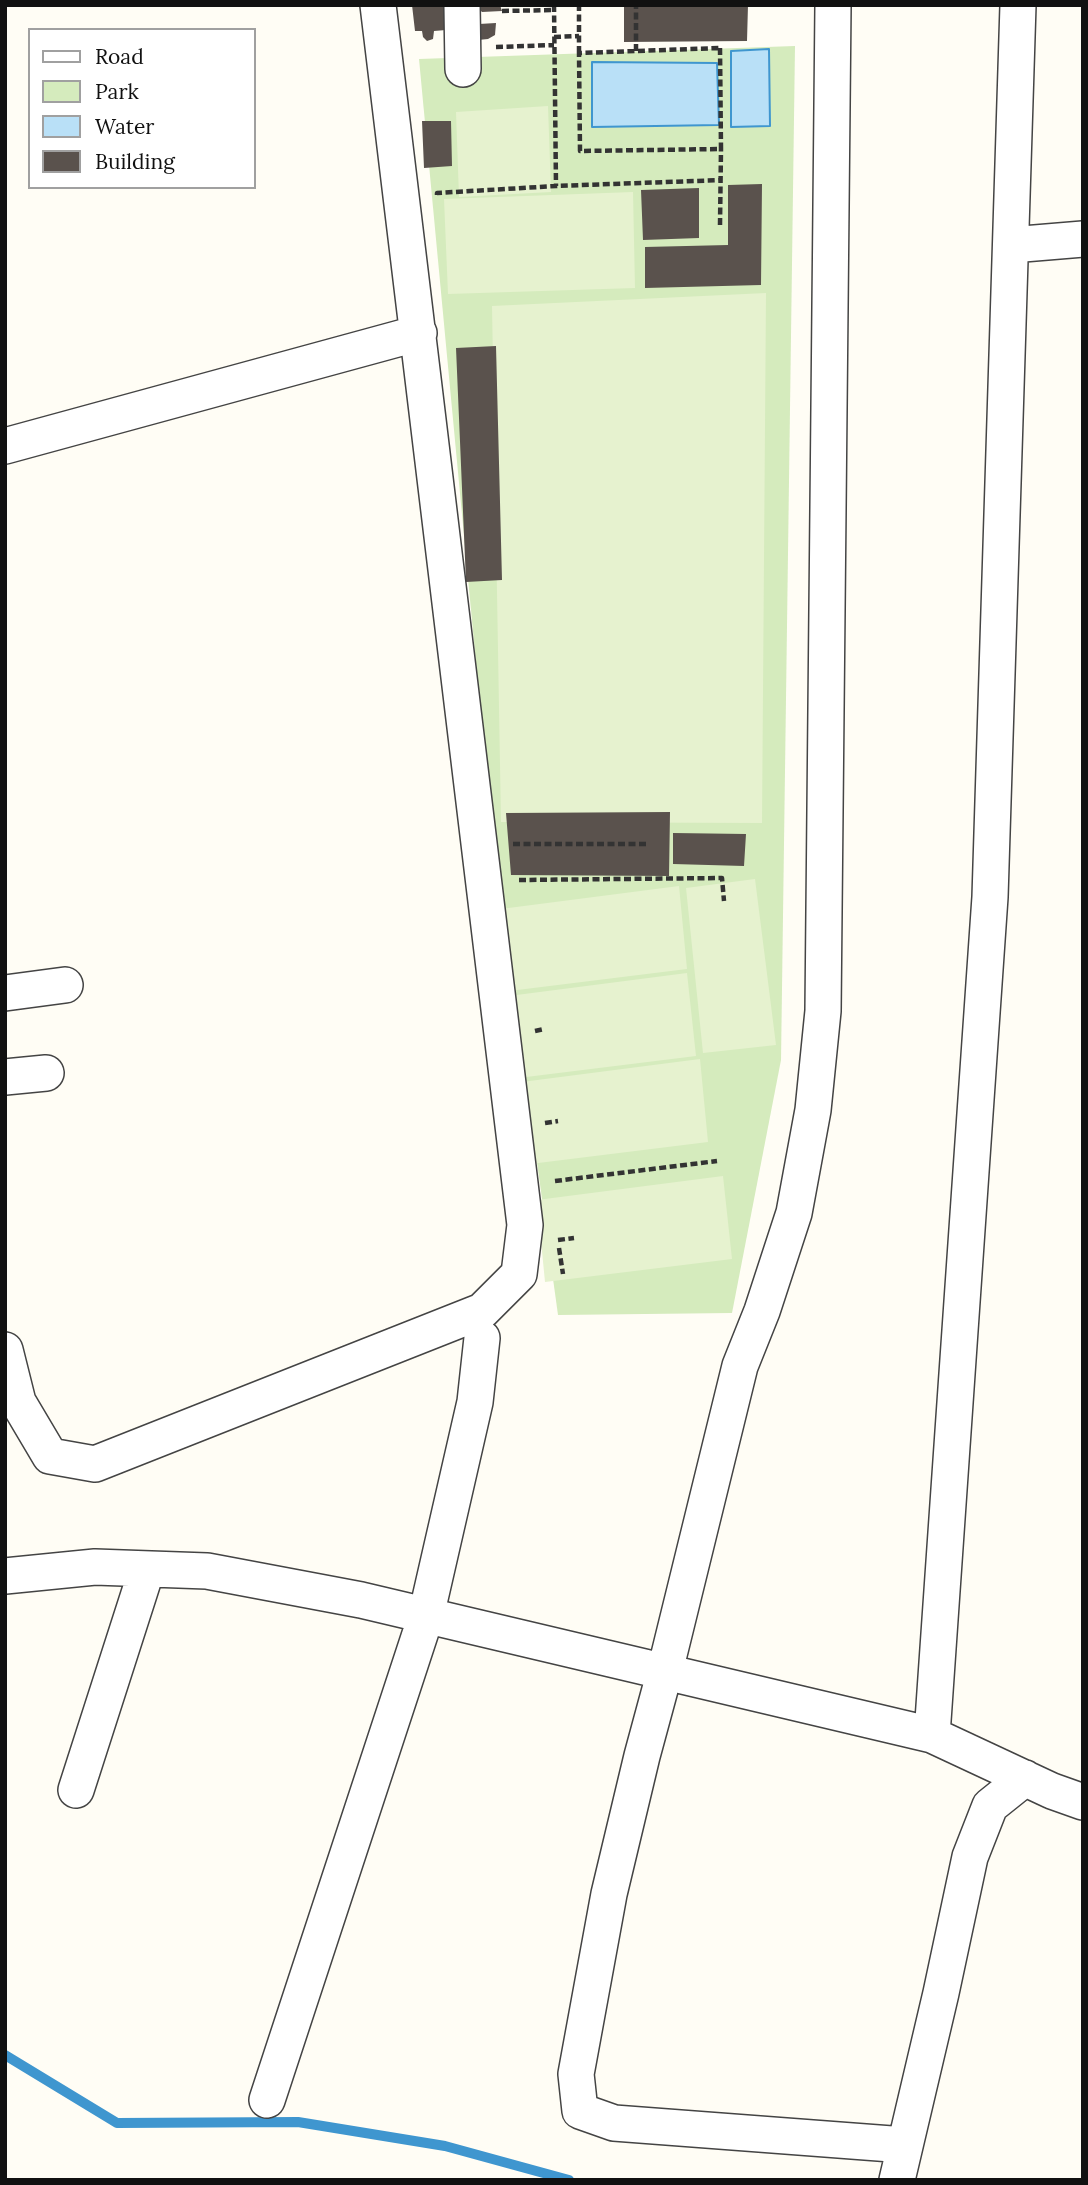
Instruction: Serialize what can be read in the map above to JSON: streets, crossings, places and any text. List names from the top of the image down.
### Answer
{
  "legend": [
    "Road",
    "Park",
    "Water",
    "Building"
  ]
}
